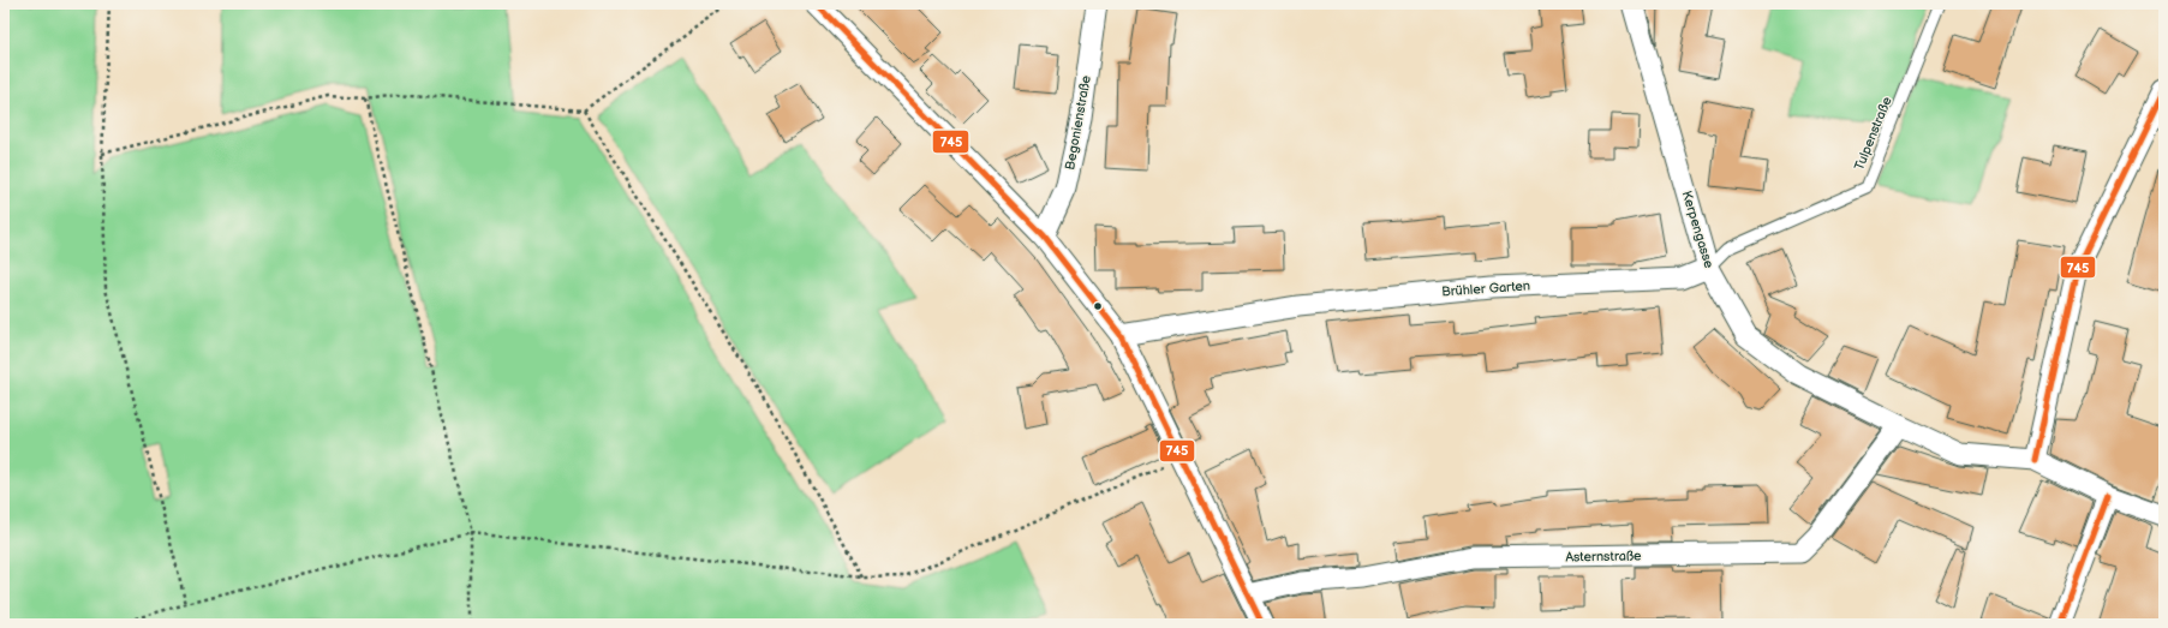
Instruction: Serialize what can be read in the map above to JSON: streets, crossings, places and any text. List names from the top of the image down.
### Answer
{
  "streets": {
    "street": [
      "Begonienstraße",
      "Kerpengasse",
      "Brühler Garten",
      "Asternstraße"
    ],
    "lane": ["Tulpenstraße"]
  },
  "crossings": [
    ["Tulpenstraße", "Kerpengasse"],
    ["Tulpenstraße", "Brühler Garten"],
    ["Kerpengasse", "Brühler Garten"],
    ["Kerpengasse", "Asternstraße"]
  ],
  "lines": ["transit line 745"]
}
